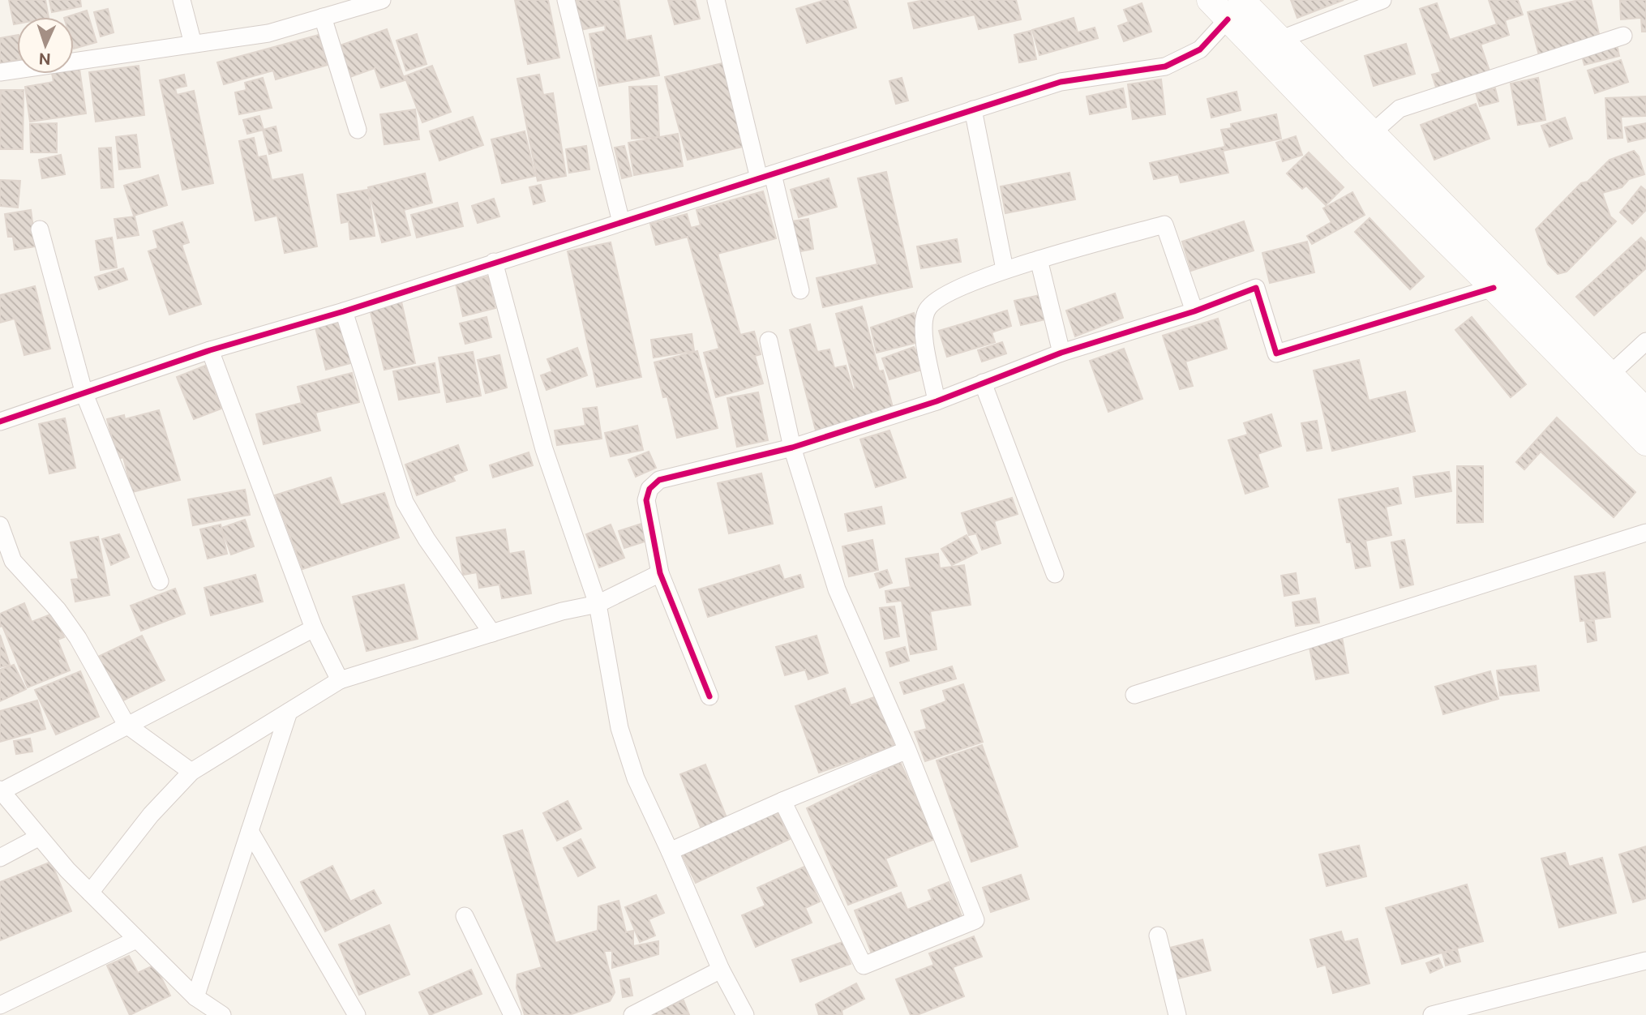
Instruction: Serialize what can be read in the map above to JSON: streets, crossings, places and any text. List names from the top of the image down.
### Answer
{
  "north": "bottom"
}
